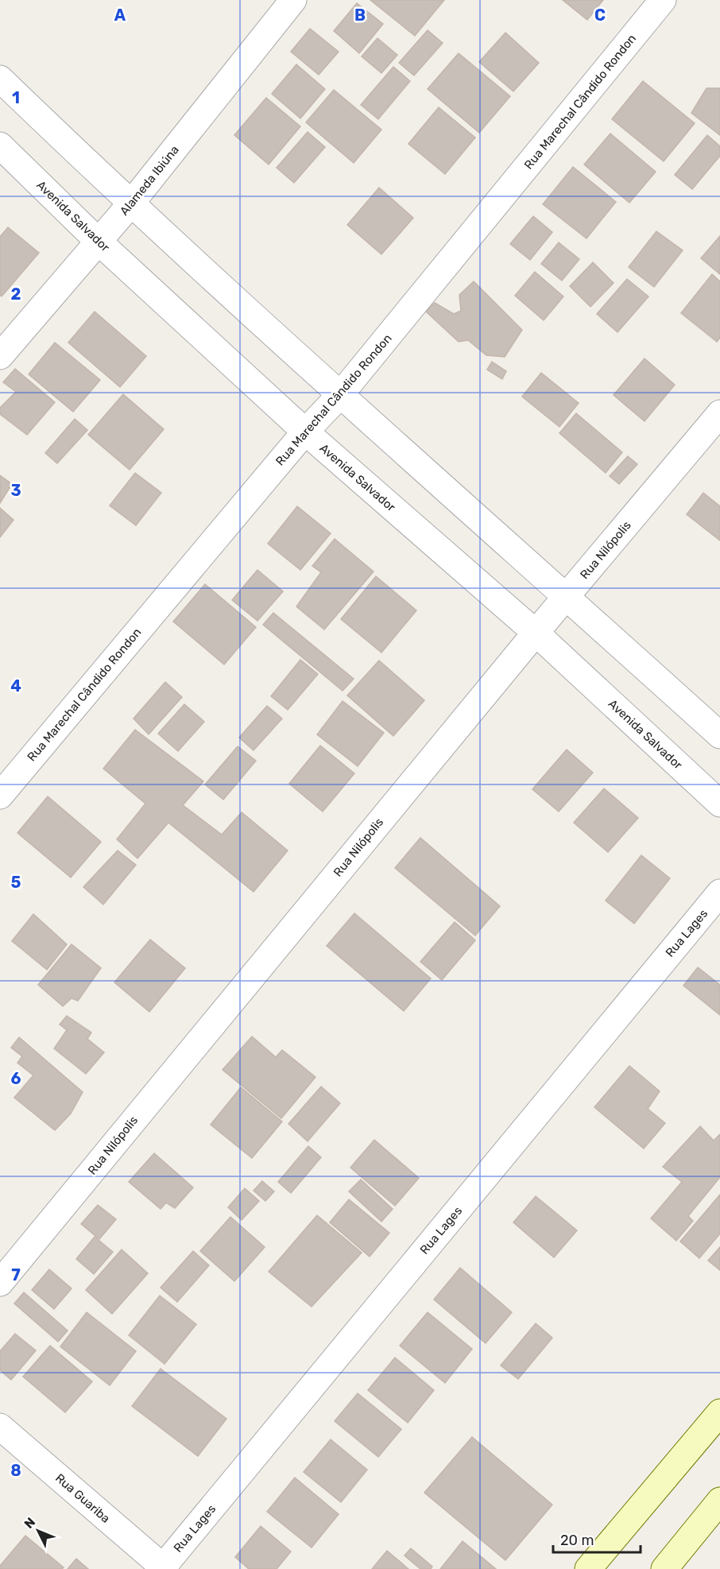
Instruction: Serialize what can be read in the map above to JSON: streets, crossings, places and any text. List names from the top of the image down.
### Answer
{
  "streets": {
    "street": [
      "Rua Marechal Cândido Rondon",
      "Alameda Ibiúna",
      "Avenida Salvador",
      "Rua Nilópolis",
      "Rua Lages",
      "Rua Guariba"
    ]
  },
  "crossings": [
    ["Rua Marechal Cândido Rondon", "Avenida Salvador"],
    ["Alameda Ibiúna", "Avenida Salvador"],
    ["Avenida Salvador", "Rua Nilópolis"],
    ["Rua Lages", "Rua Guariba"]
  ],
  "scale_bar": "20 m",
  "north": "top left",
  "grid": {
    "columns": ["A", "B", "C"],
    "rows": [
      "1",
      "2",
      "3",
      "4",
      "5",
      "6",
      "7",
      "8"
    ]
  }
}
